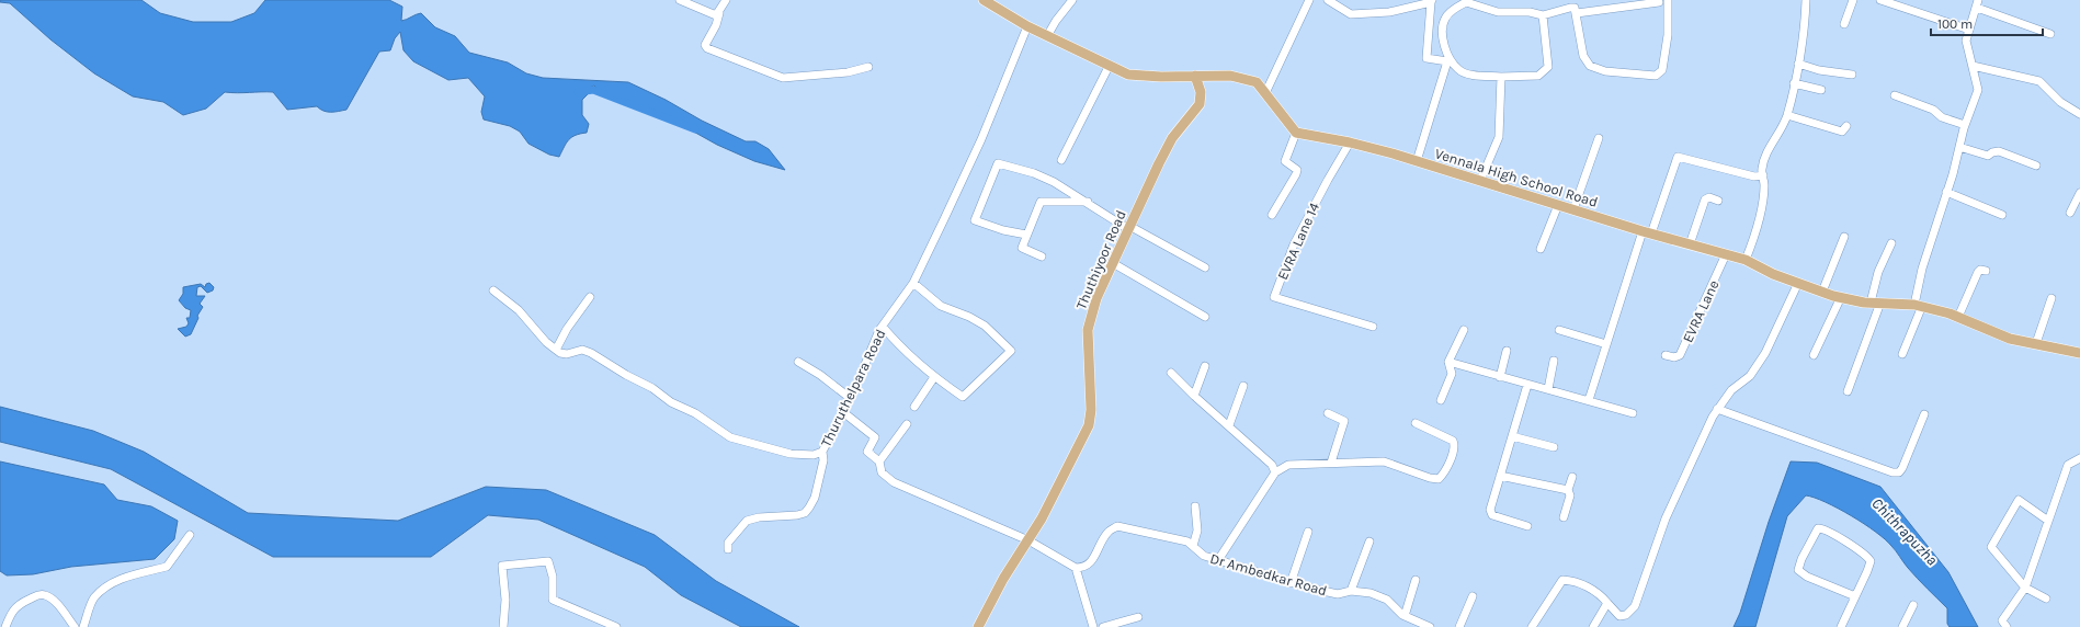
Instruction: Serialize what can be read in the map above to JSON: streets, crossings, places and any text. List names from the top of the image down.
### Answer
{
  "streets": {
    "main road": ["Vennala High School Road", "Thuthiyoor Road"],
    "street": [
      "EVRA Lane 14",
      "EVRA Lane",
      "Thuruthelpara Road",
      "Dr Ambedkar Road"
    ]
  },
  "crossings": [
    ["Vennala High School Road", "EVRA Lane 14"],
    ["Vennala High School Road", "EVRA Lane"]
  ],
  "water": ["Chithrapuzha"],
  "scale_bar": "100 m"
}
